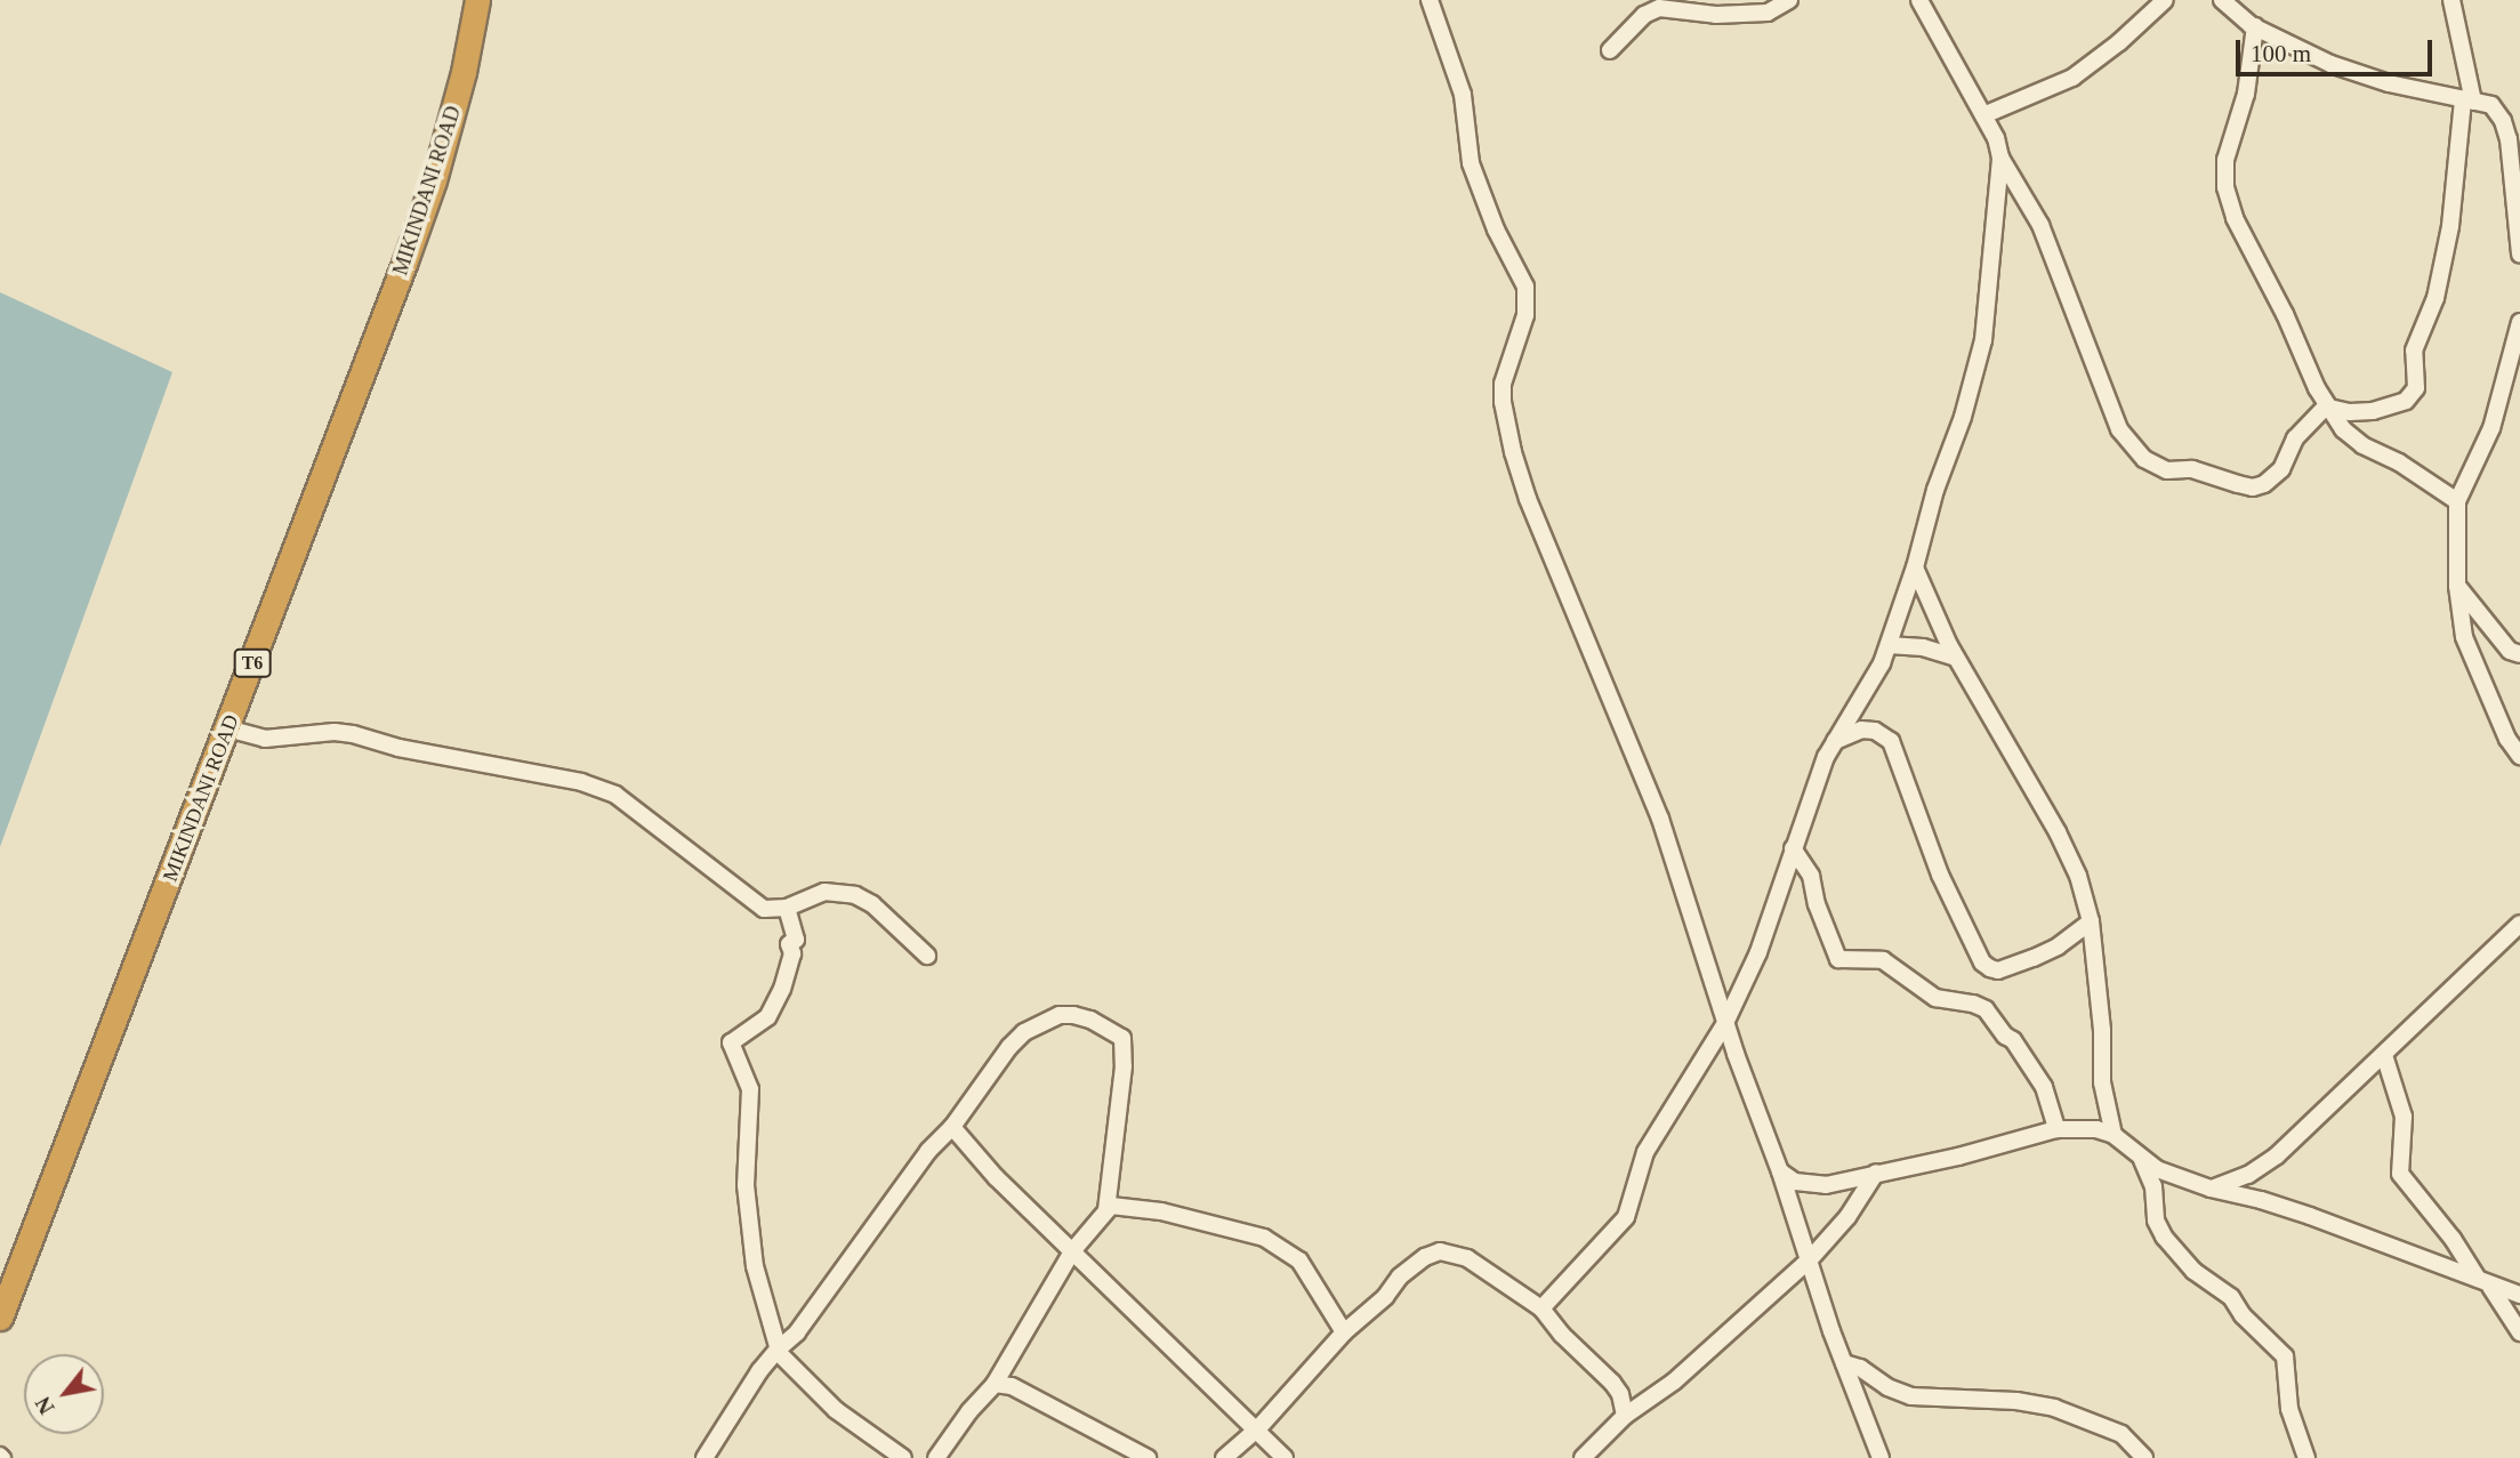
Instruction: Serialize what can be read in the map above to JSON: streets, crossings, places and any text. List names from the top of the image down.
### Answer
{
  "streets": {
    "highway": ["MIKINDANI ROAD", "T6"]
  },
  "scale_bar": "100 m",
  "north": "bottom left"
}
